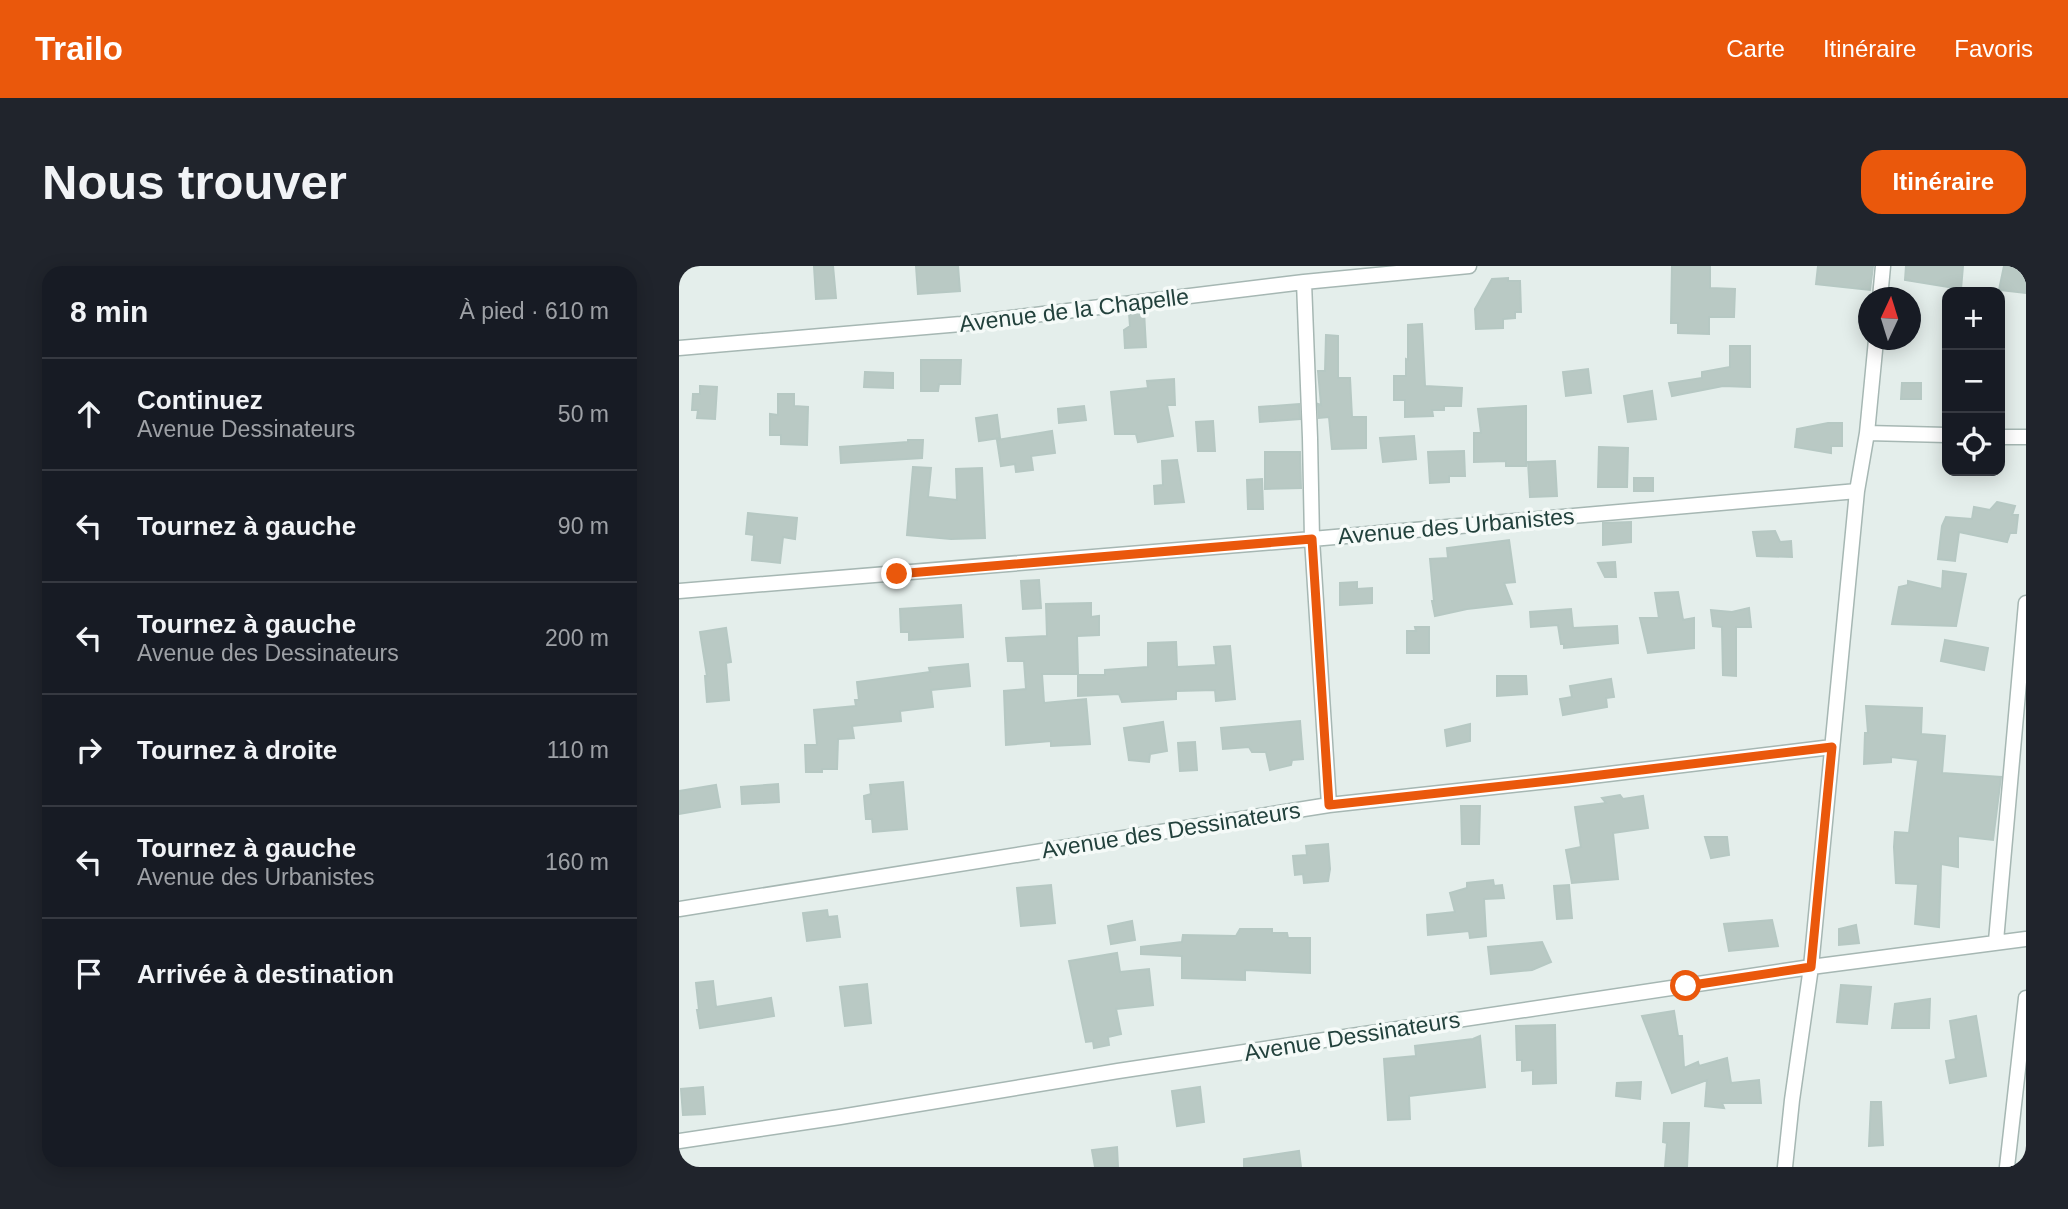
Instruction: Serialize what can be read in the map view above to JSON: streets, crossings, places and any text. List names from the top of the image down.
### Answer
{
  "streets": {
    "street": [
      "Avenue de la Chapelle",
      "Avenue des Urbanistes",
      "Avenue des Dessinateurs",
      "Avenue Dessinateurs"
    ]
  },
  "north": "top",
  "page": {
    "header": "Trailo",
    "nav": ["Carte", "Itinéraire", "Favoris"],
    "buttons": "Itinéraire",
    "title": "Nous trouver",
    "heading": ["8 min", "À pied · 610 m"],
    "map_buttons": ["+", "−"],
    "list": [
      ["Continuez", "Avenue Dessinateurs", "50 m"],
      ["Tournez à gauche", "90 m"],
      ["Tournez à gauche", "Avenue des Dessinateurs", "200 m"],
      ["Tournez à droite", "110 m"],
      ["Tournez à gauche", "Avenue des Urbanistes", "160 m"],
      "Arrivée à destination"
    ]
  }
}
